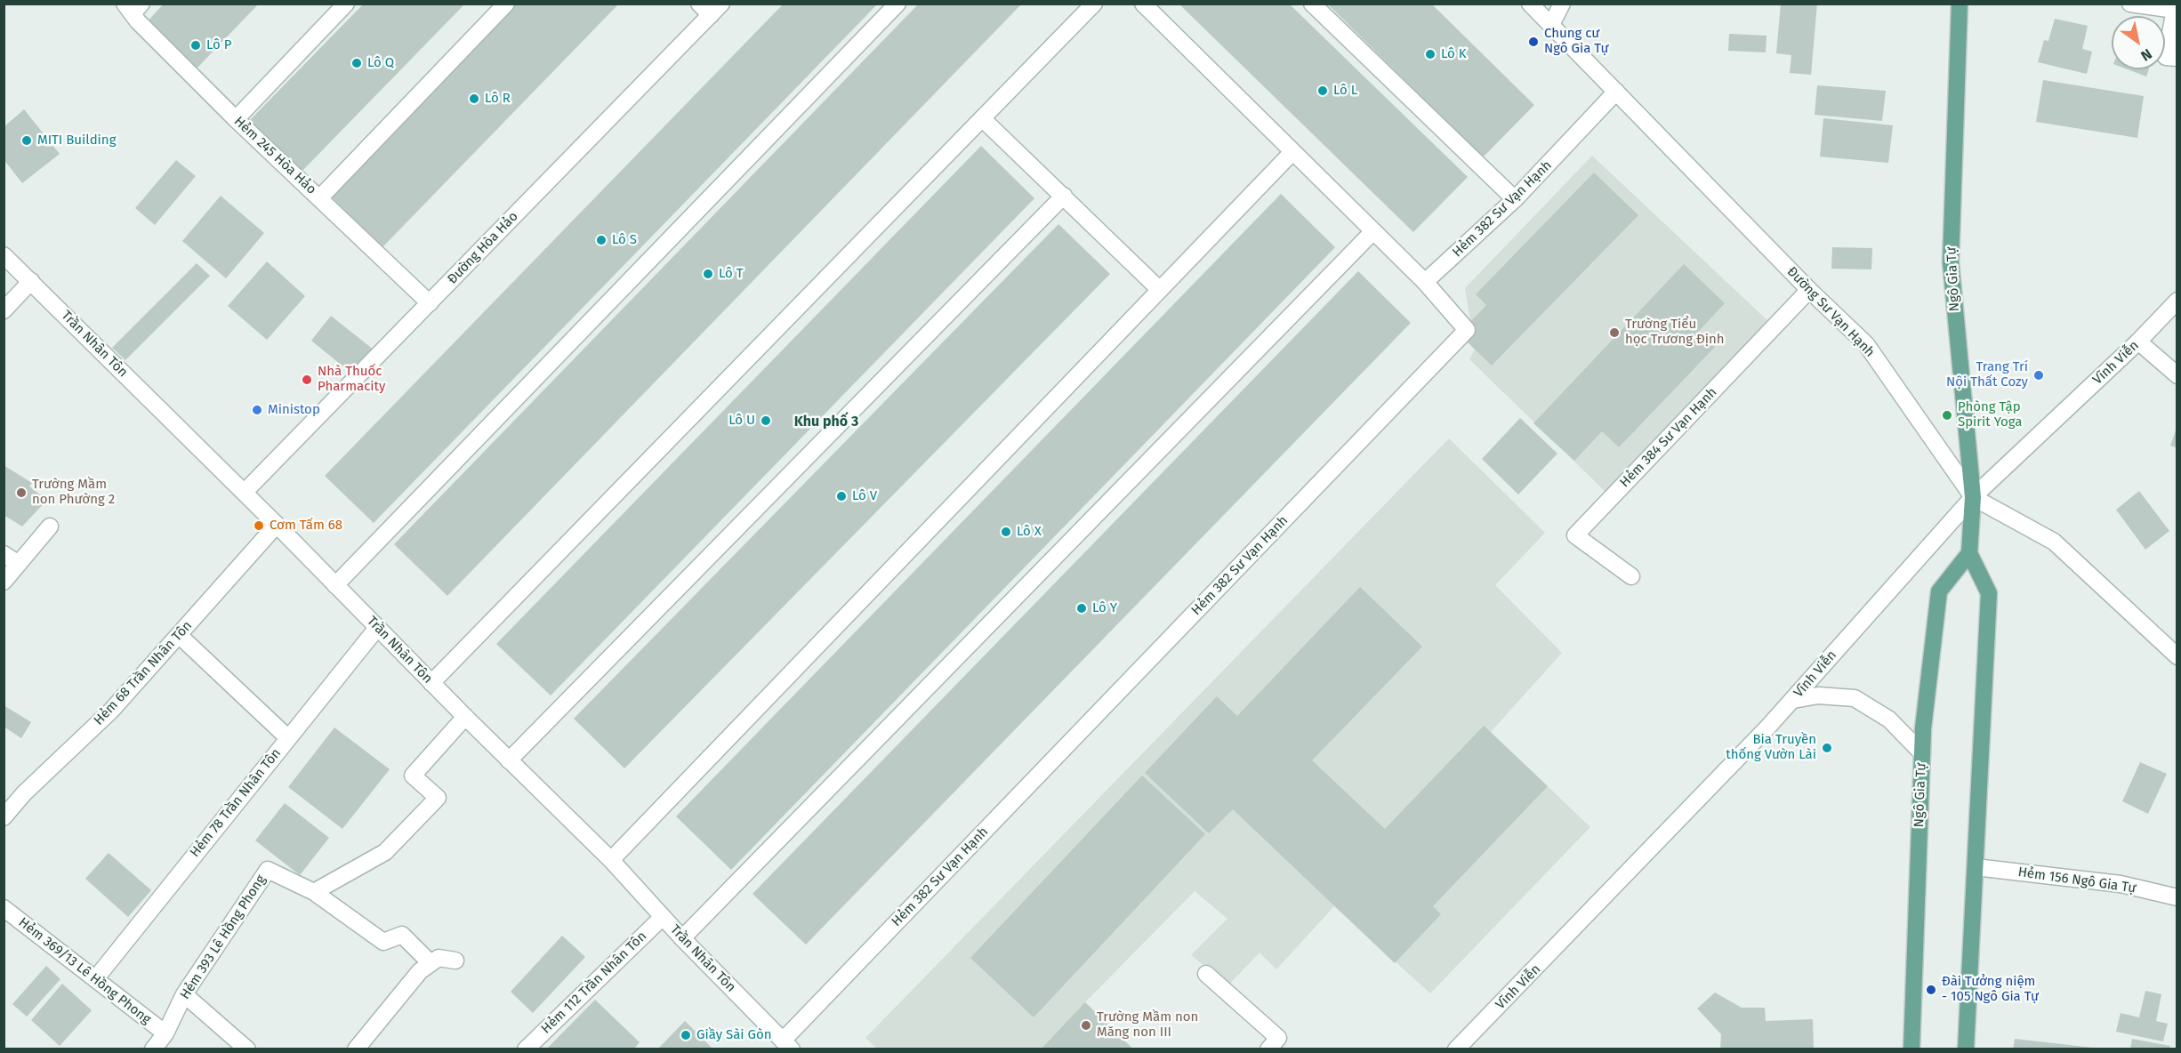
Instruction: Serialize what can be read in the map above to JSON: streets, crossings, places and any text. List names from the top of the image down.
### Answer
{
  "streets": {
    "main road": ["Ngô Gia Tự"],
    "street": [
      "Hẻm 245 Hòa Hảo",
      "Hẻm 382 Sư Vạn Hạnh",
      "Đường Hòa Hảo",
      "Đường Sư Vạn Hạnh",
      "Trần Nhân Tôn",
      "Vĩnh Viễn",
      "Hẻm 384 Sư Vạn Hạnh",
      "Hẻm 68 Trần Nhân Tôn",
      "Hẻm 78 Trần Nhân Tôn",
      "Hẻm 156 Ngô Gia Tự",
      "Hẻm 393 Lê Hồng Phong",
      "Hẻm 369/13 Lê Hồng Phong",
      "Hẻm 112 Trần Nhân Tôn"
    ]
  },
  "crossings": [
    ["Hẻm 245 Hòa Hảo", "Đường Hòa Hảo"],
    ["Hẻm 382 Sư Vạn Hạnh", "Đường Sư Vạn Hạnh"],
    ["Hẻm 382 Sư Vạn Hạnh", "Trần Nhân Tôn"],
    ["Đường Hòa Hảo", "Trần Nhân Tôn"],
    ["Ngô Gia Tự", "Đường Sư Vạn Hạnh"],
    ["Ngô Gia Tự", "Vĩnh Viễn"],
    ["Ngô Gia Tự", "Hẻm 156 Ngô Gia Tự"],
    ["Đường Sư Vạn Hạnh", "Vĩnh Viễn"],
    ["Đường Sư Vạn Hạnh", "Hẻm 384 Sư Vạn Hạnh"],
    ["Trần Nhân Tôn", "Hẻm 68 Trần Nhân Tôn"],
    ["Trần Nhân Tôn", "Hẻm 78 Trần Nhân Tôn"],
    ["Trần Nhân Tôn", "Hẻm 112 Trần Nhân Tôn"],
    ["Hẻm 78 Trần Nhân Tôn", "Hẻm 369/13 Lê Hồng Phong"],
    ["Hẻm 393 Lê Hồng Phong", "Hẻm 369/13 Lê Hồng Phong"]
  ],
  "districts": ["Khu phố 3"],
  "places": [
    "Chung cư Ngô Gia Tự",
    "Lô P",
    "Lô K",
    "Lô Q",
    "Lô L",
    "Lô R",
    "MITI Building",
    "Lô S",
    "Lô T",
    "Trường Tiểu học Trương Định",
    "Trang Trí Nội Thất Cozy",
    "Nhà Thuốc Pharmacity",
    "Ministop",
    "Phòng Tập Spirit Yoga",
    "Lô U",
    "Trường Mầm non Phường 2",
    "Lô V",
    "Cơm Tấm 68",
    "Lô X",
    "Lô Y",
    "Bia Truyền thống Vườn Lài",
    "Đài Tưởng niệm - 105 Ngô Gia Tự",
    "Trường Mầm non Măng non III",
    "Giầy Sài Gòn"
  ],
  "north": "bottom right"
}
